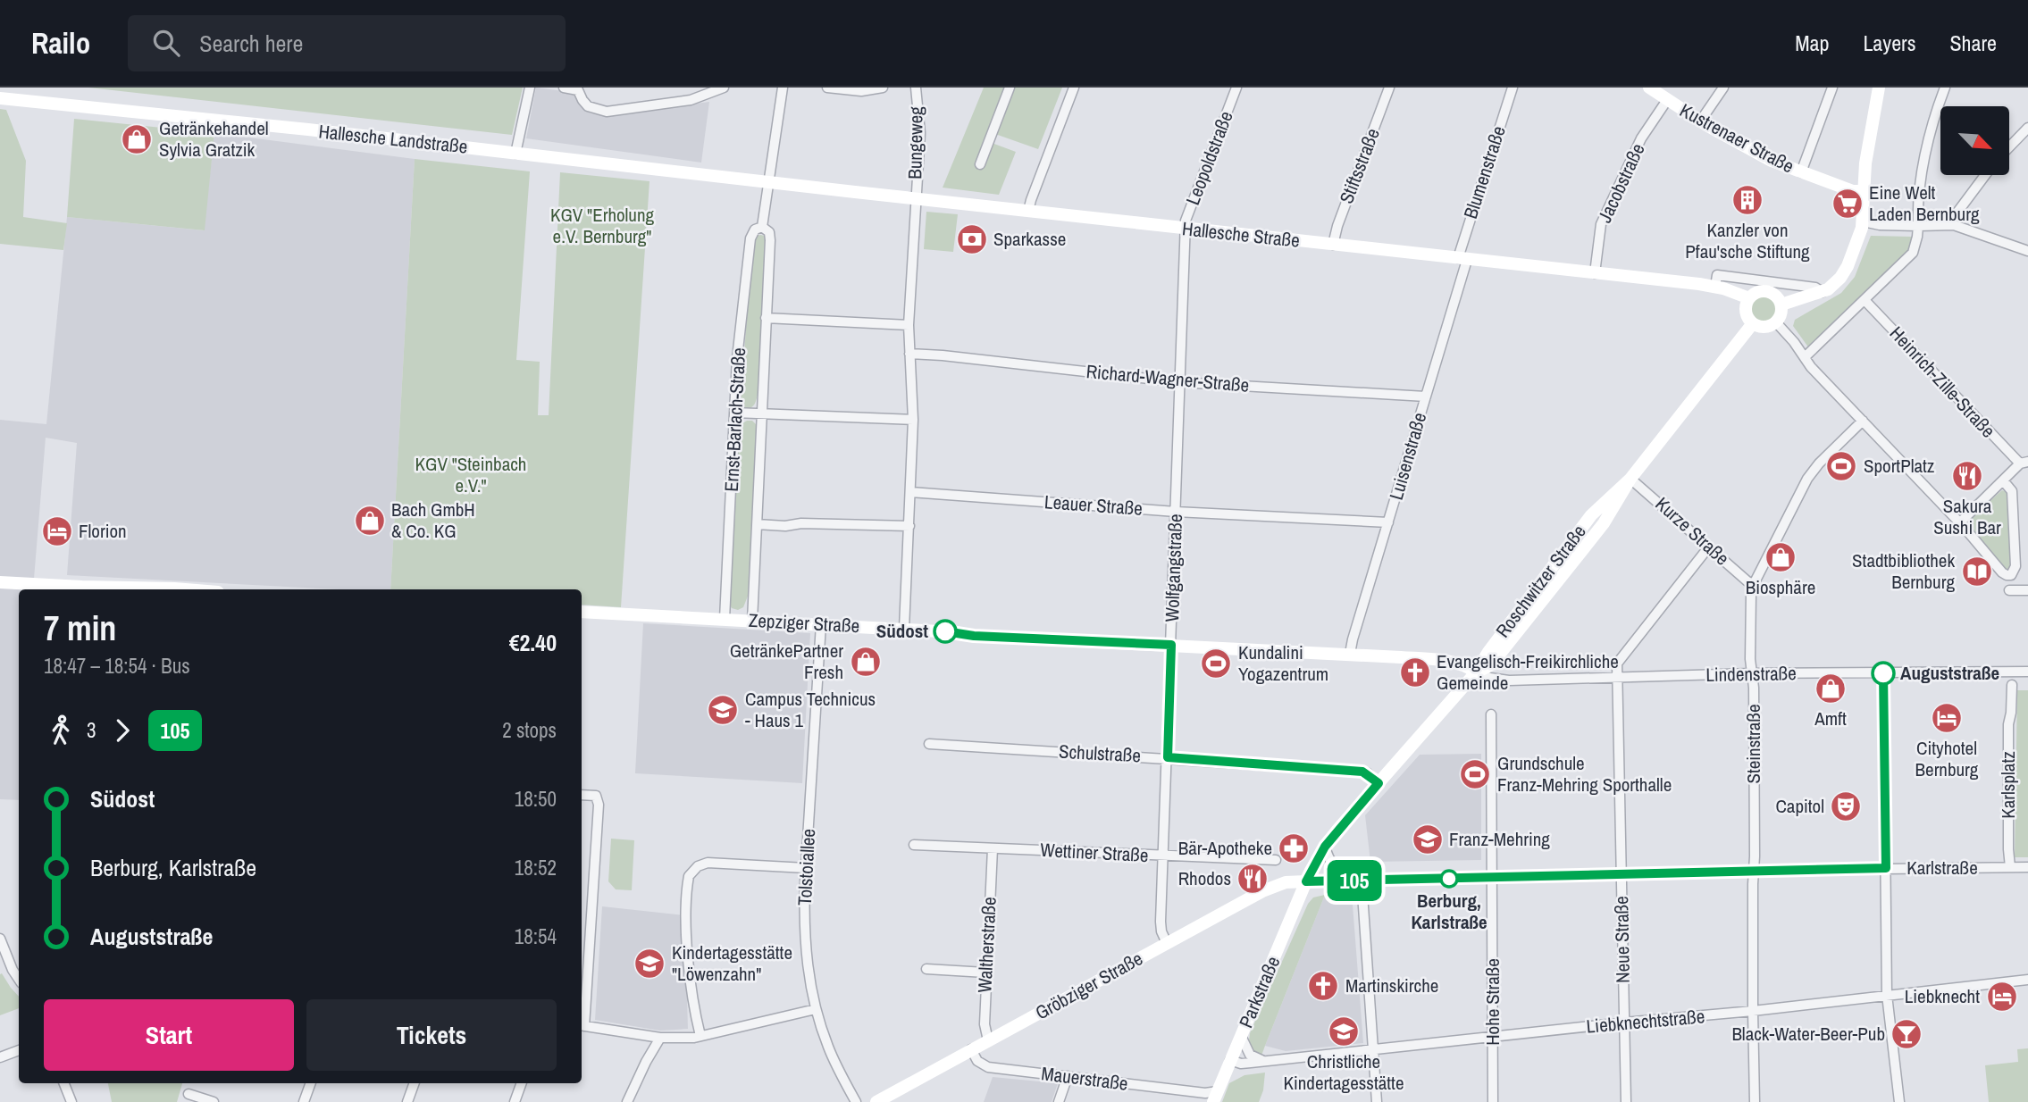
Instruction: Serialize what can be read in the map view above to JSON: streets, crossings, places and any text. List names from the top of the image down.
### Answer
{
  "streets": {
    "main road": [
      "Kustrenaer Straße",
      "Hallesche Landstraße",
      "Hallesche Straße",
      "Roschwitzer Straße",
      "Zepziger Straße",
      "Gröbziger Straße",
      "Parkstraße"
    ],
    "street": [
      "Bungeweg",
      "Leopoldstraße",
      "Stiftsstraße",
      "Blumenstraße",
      "Jacobstraße",
      "Richard-Wagner-Straße",
      "Heinrich-Zille-Straße",
      "Ernst-Barlach-Straße",
      "Luisenstraße",
      "Leauer Straße",
      "Kurze Straße",
      "Wolfgangstraße",
      "Lindenstraße",
      "Steinstraße",
      "Schulstraße",
      "Karlsplatz",
      "Wettiner Straße",
      "Tolstoiallee",
      "Karlstraße",
      "Neue Straße",
      "Waltherstraße",
      "Hohe Straße",
      "Liebknechtstraße",
      "Mauerstraße"
    ]
  },
  "crossings": [
    ["Kustrenaer Straße", "Jacobstraße"],
    ["Hallesche Landstraße", "Hallesche Straße"],
    ["Hallesche Landstraße", "Ernst-Barlach-Straße"],
    ["Bungeweg", "Hallesche Straße"],
    ["Bungeweg", "Richard-Wagner-Straße"],
    ["Bungeweg", "Leauer Straße"],
    ["Bungeweg", "Zepziger Straße"],
    ["Leopoldstraße", "Hallesche Straße"],
    ["Leopoldstraße", "Wolfgangstraße"],
    ["Stiftsstraße", "Hallesche Straße"],
    ["Blumenstraße", "Hallesche Straße"],
    ["Blumenstraße", "Luisenstraße"],
    ["Jacobstraße", "Hallesche Straße"],
    ["Hallesche Straße", "Ernst-Barlach-Straße"],
    ["Hallesche Straße", "Luisenstraße"],
    ["Hallesche Straße", "Wolfgangstraße"],
    ["Hallesche Straße", "Roschwitzer Straße"],
    ["Richard-Wagner-Straße", "Luisenstraße"],
    ["Richard-Wagner-Straße", "Wolfgangstraße"],
    ["Ernst-Barlach-Straße", "Zepziger Straße"],
    ["Luisenstraße", "Leauer Straße"],
    ["Luisenstraße", "Zepziger Straße"],
    ["Leauer Straße", "Wolfgangstraße"],
    ["Kurze Straße", "Roschwitzer Straße"],
    ["Kurze Straße", "Steinstraße"],
    ["Kurze Straße", "Neue Straße"],
    ["Wolfgangstraße", "Zepziger Straße"],
    ["Wolfgangstraße", "Schulstraße"],
    ["Wolfgangstraße", "Wettiner Straße"],
    ["Wolfgangstraße", "Gröbziger Straße"],
    ["Roschwitzer Straße", "Zepziger Straße"],
    ["Roschwitzer Straße", "Lindenstraße"],
    ["Roschwitzer Straße", "Schulstraße"],
    ["Roschwitzer Straße", "Parkstraße"],
    ["Zepziger Straße", "Lindenstraße"],
    ["Zepziger Straße", "Tolstoiallee"],
    ["Lindenstraße", "Steinstraße"],
    ["Lindenstraße", "Neue Straße"],
    ["Steinstraße", "Karlstraße"],
    ["Steinstraße", "Liebknechtstraße"],
    ["Schulstraße", "Parkstraße"],
    ["Karlsplatz", "Karlstraße"],
    ["Wettiner Straße", "Waltherstraße"],
    ["Karlstraße", "Neue Straße"],
    ["Karlstraße", "Gröbziger Straße"],
    ["Karlstraße", "Parkstraße"],
    ["Karlstraße", "Hohe Straße"],
    ["Neue Straße", "Liebknechtstraße"],
    ["Waltherstraße", "Gröbziger Straße"],
    ["Gröbziger Straße", "Parkstraße"],
    ["Gröbziger Straße", "Mauerstraße"],
    ["Parkstraße", "Liebknechtstraße"],
    ["Parkstraße", "Mauerstraße"],
    ["Hohe Straße", "Liebknechtstraße"]
  ],
  "parks": ["KGV \"Erholung e.V. Bernburg\"", "KGV \"Steinbach e.V.\""],
  "places": {
    "shop": [
      "Getränkehandel Sylvia Gratzik",
      "Bach GmbH & Co. KG",
      "Biosphäre",
      "GetränkePartner Fresh",
      "Amft"
    ],
    "building": ["Kanzler von Pfau'sche Stiftung"],
    "supermarket": ["Eine Welt Laden Bernburg"],
    "bank": ["Sparkasse"],
    "sports": ["SportPlatz", "Kundalini Yogazentrum", "Grundschule Franz-Mehring Sporthalle"],
    "restaurant": ["Sakura Sushi Bar", "Rhodos"],
    "hotel": ["Florion", "Cityhotel Bernburg", "Liebknecht"],
    "library": ["Stadtbibliothek Bernburg"],
    "other": ["Südost", "Auguststraße", "Berburg, Karlstraße"],
    "church": ["Evangelisch-Freikirchliche Gemeinde", "Martinskirche"],
    "school or university": [
      "Campus Technicus - Haus 1",
      "Franz-Mehring",
      "Kindertagesstätte \"Löwenzahn\"",
      "Christliche Kindertagesstätte"
    ],
    "theatre": ["Capitol"],
    "pharmacy": ["Bär-Apotheke"],
    "bar": ["Black-Water-Beer-Pub"]
  },
  "lines": ["bus line 105"],
  "north": "bottom right",
  "page": {
    "header": "Railo",
    "search": "Search here",
    "nav": ["Map", "Layers", "Share"],
    "on_map": "105",
    "heading": ["7 min", "18:47 – 18:54 · Bus", "€2.40"],
    "legs": ["3", "105", "2 stops"],
    "list": [
      {
        "name": "Südost",
        "value": "18:50"
      },
      {
        "name": "Berburg, Karlstraße",
        "value": "18:52"
      },
      {
        "name": "Auguststraße",
        "value": "18:54"
      }
    ],
    "buttons": ["Start", "Tickets"]
  }
}
